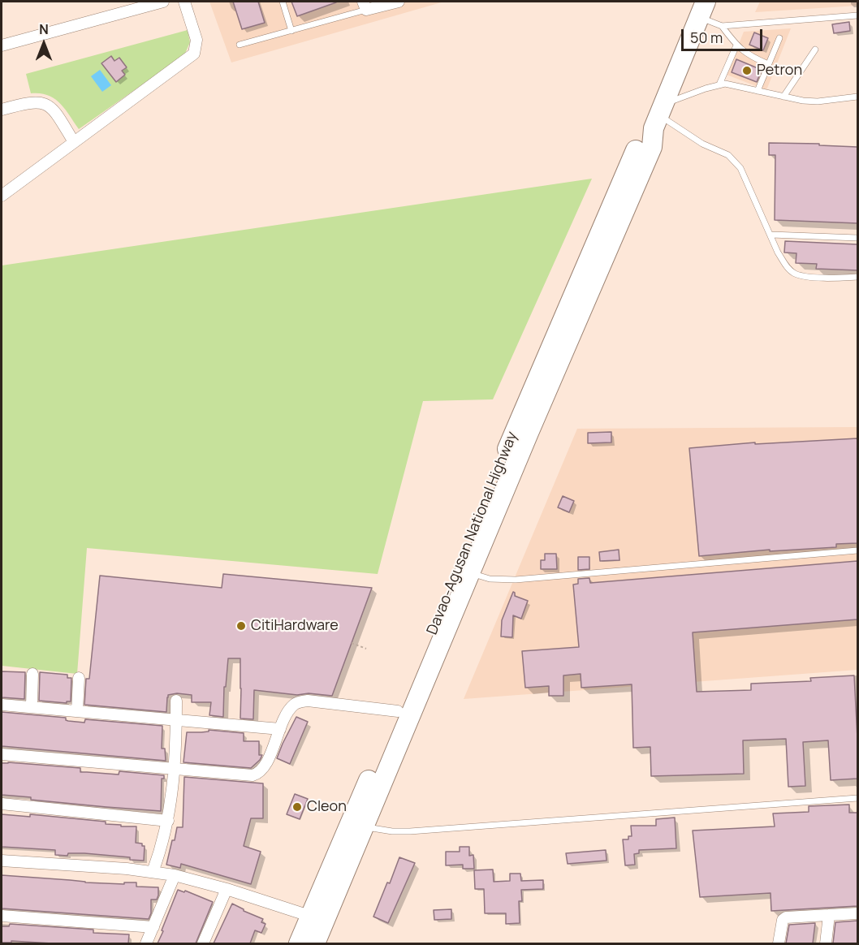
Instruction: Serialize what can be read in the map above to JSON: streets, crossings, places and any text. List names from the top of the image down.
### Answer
{
  "streets": {
    "highway": ["Davao-Agusan National Highway"]
  },
  "places": ["Petron", "CitiHardware", "Cleon"],
  "scale_bar": "50 m",
  "north": "top"
}
